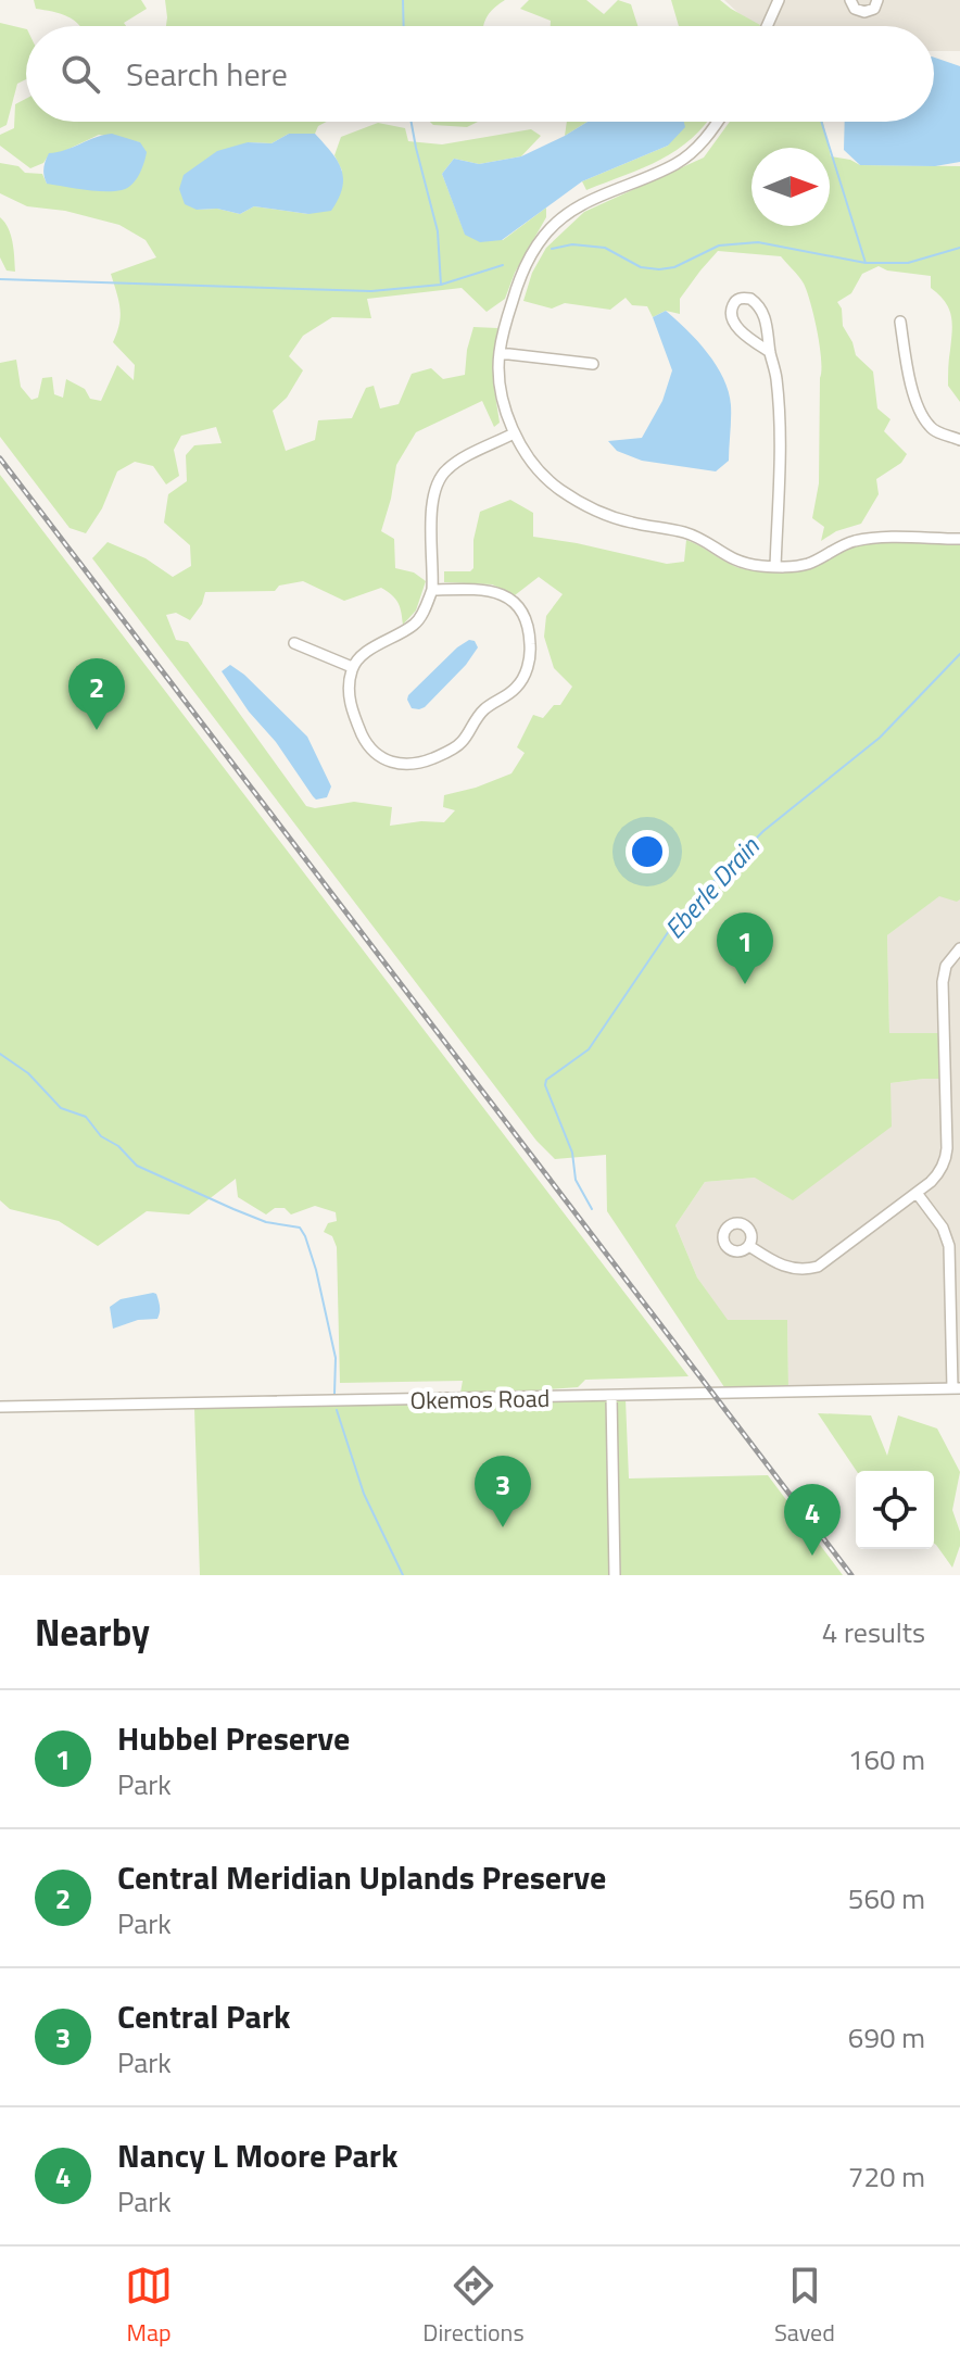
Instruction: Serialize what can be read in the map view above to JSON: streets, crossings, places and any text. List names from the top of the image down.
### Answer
{
  "streets": {
    "street": ["Okemos Road"]
  },
  "water": ["Eberle Drain"],
  "north": "right",
  "page": {
    "search": "Search here",
    "pins": [
      "2",
      "1",
      "3",
      "4"
    ],
    "heading": ["Nearby", "4 results"],
    "list": [
      {
        "mark": "1",
        "name": "Hubbel Preserve",
        "note": "Park",
        "value": "160 m"
      },
      {
        "mark": "2",
        "name": "Central Meridian Uplands Preserve",
        "note": "Park",
        "value": "560 m"
      },
      {
        "mark": "3",
        "name": "Central Park",
        "note": "Park",
        "value": "690 m"
      },
      {
        "mark": "4",
        "name": "Nancy L Moore Park",
        "note": "Park",
        "value": "720 m"
      }
    ],
    "nav": ["Map", "Directions", "Saved"]
  }
}
